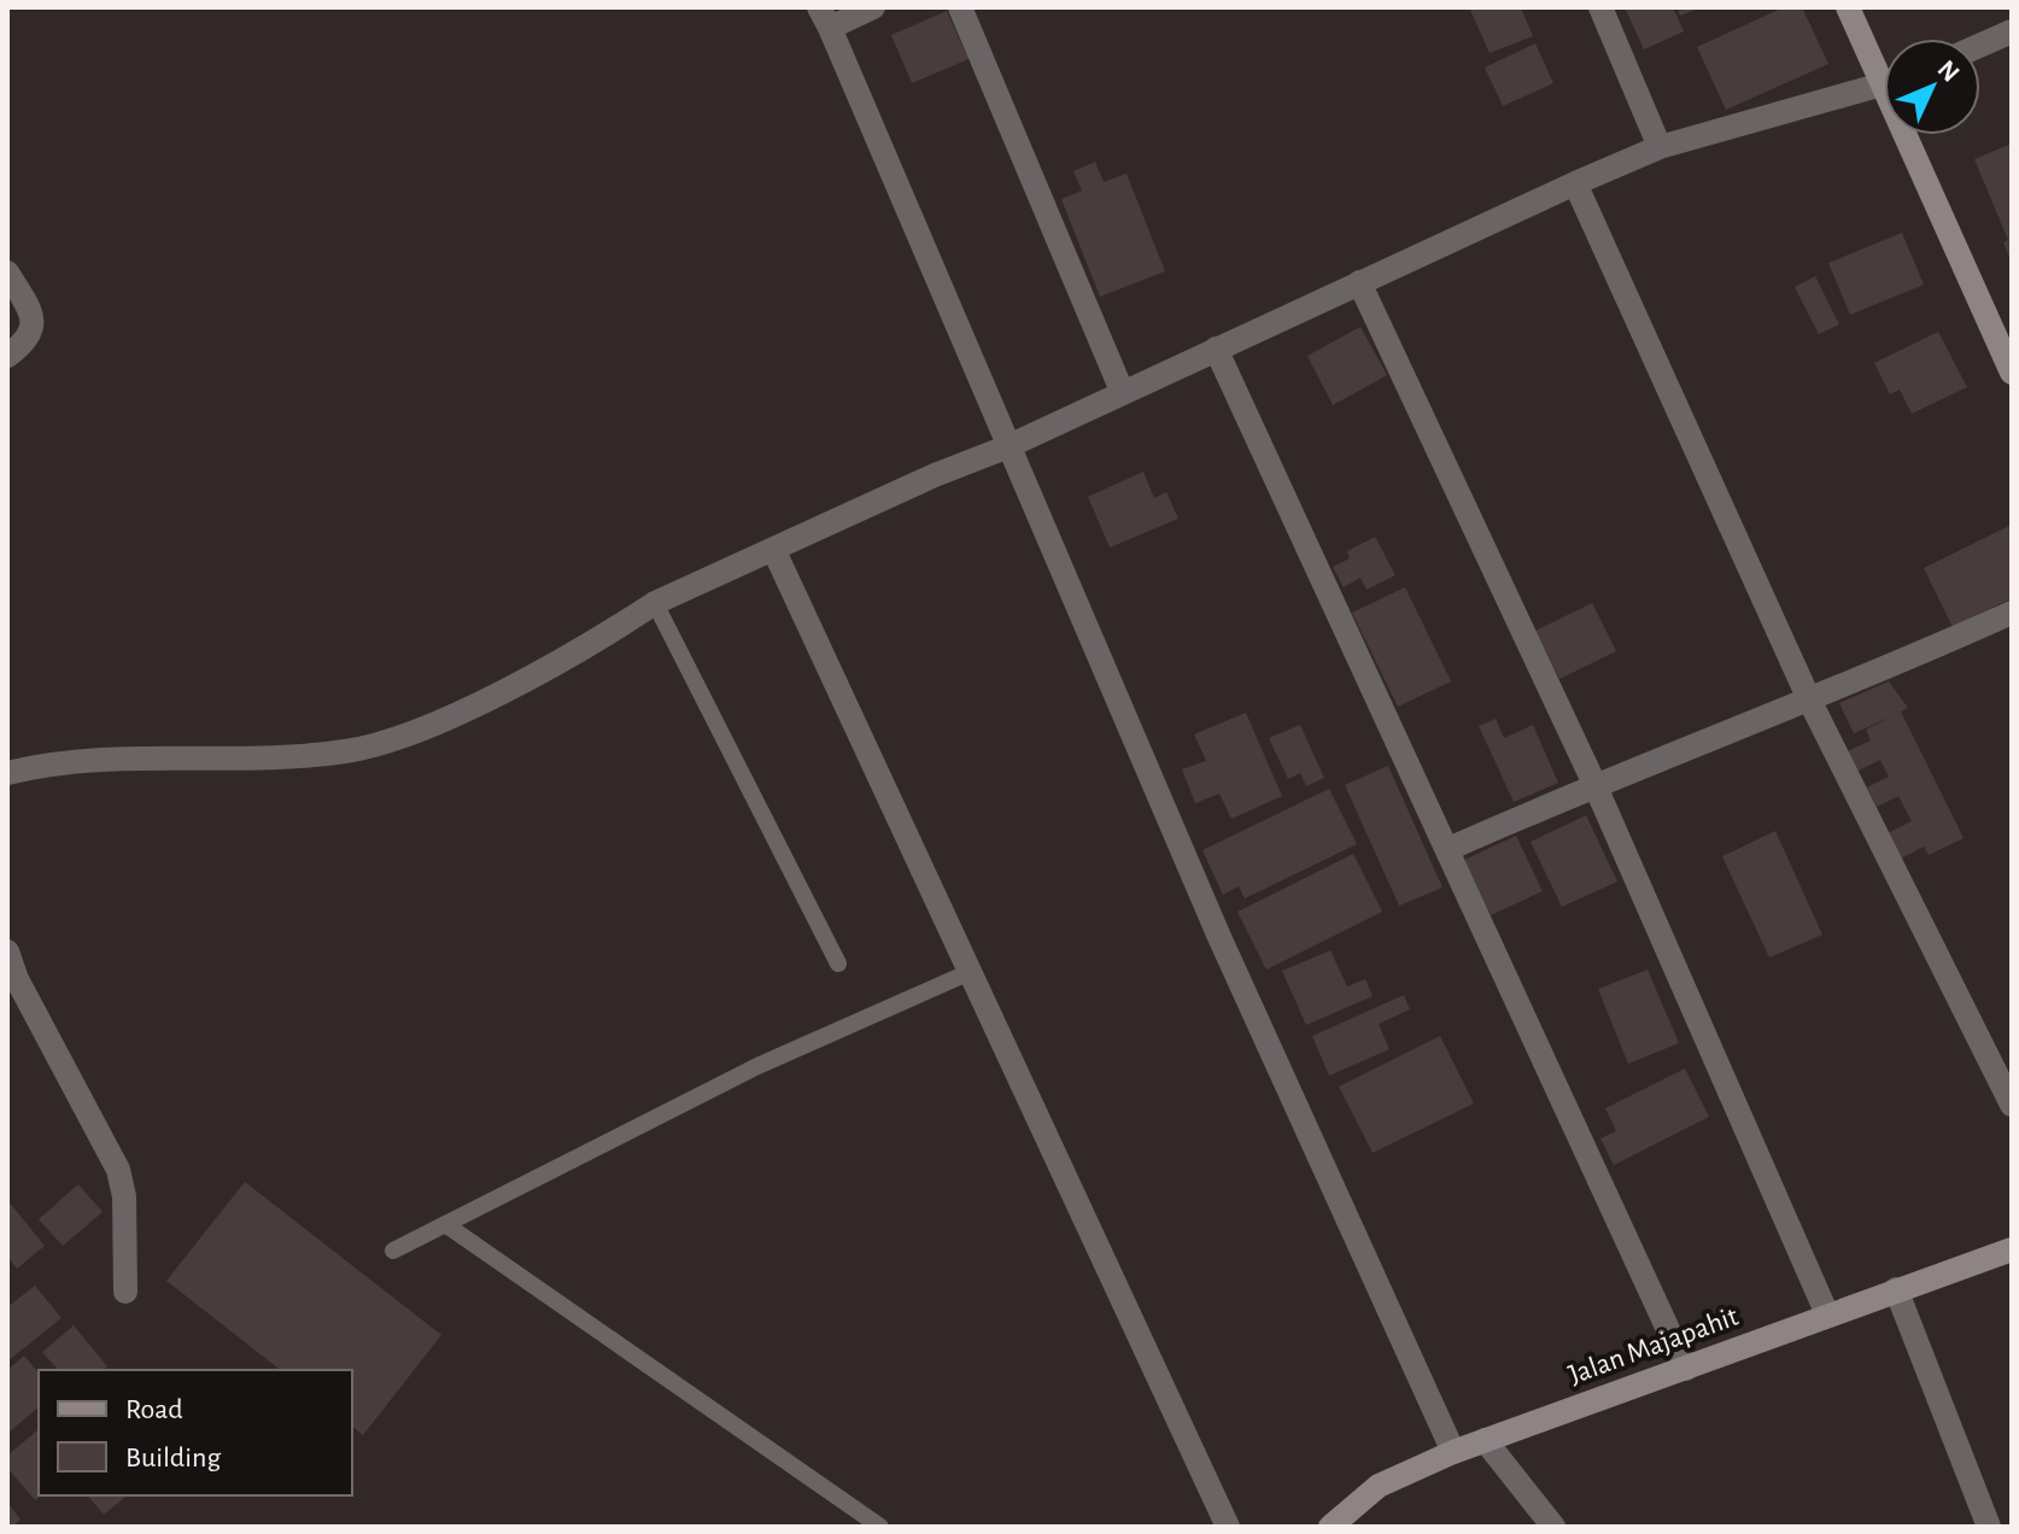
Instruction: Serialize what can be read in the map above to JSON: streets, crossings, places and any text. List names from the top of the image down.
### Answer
{
  "streets": {
    "street": ["Jalan Majapahit"]
  },
  "legend": ["Road", "Building"],
  "north": "top right"
}
